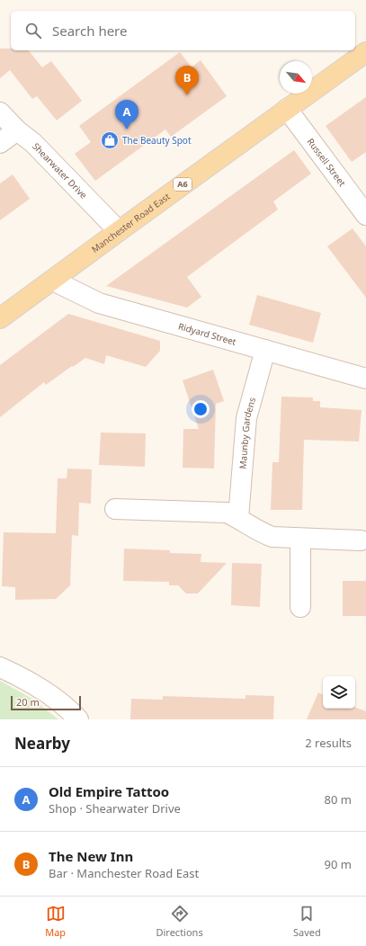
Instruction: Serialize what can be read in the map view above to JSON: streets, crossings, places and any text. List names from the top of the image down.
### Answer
{
  "streets": {
    "main road": ["A6", "Manchester Road East"],
    "street": [
      "Russell Street",
      "Shearwater Drive",
      "Ridyard Street",
      "Maunby Gardens"
    ]
  },
  "crossings": [
    ["Russell Street", "Manchester Road East"],
    ["Shearwater Drive", "Manchester Road East"],
    ["Manchester Road East", "Ridyard Street"],
    ["Ridyard Street", "Maunby Gardens"]
  ],
  "places": {
    "shop": ["The Beauty Spot"]
  },
  "scale_bar": "20 m",
  "north": "bottom right",
  "page": {
    "search": "Search here",
    "pins": ["B", "A"],
    "scale": "20 m",
    "heading": ["Nearby", "2 results"],
    "list": [
      {
        "mark": "A",
        "name": "Old Empire Tattoo",
        "note": "Shop · Shearwater Drive",
        "value": "80 m"
      },
      {
        "mark": "B",
        "name": "The New Inn",
        "note": "Bar · Manchester Road East",
        "value": "90 m"
      }
    ],
    "nav": ["Map", "Directions", "Saved"]
  }
}
